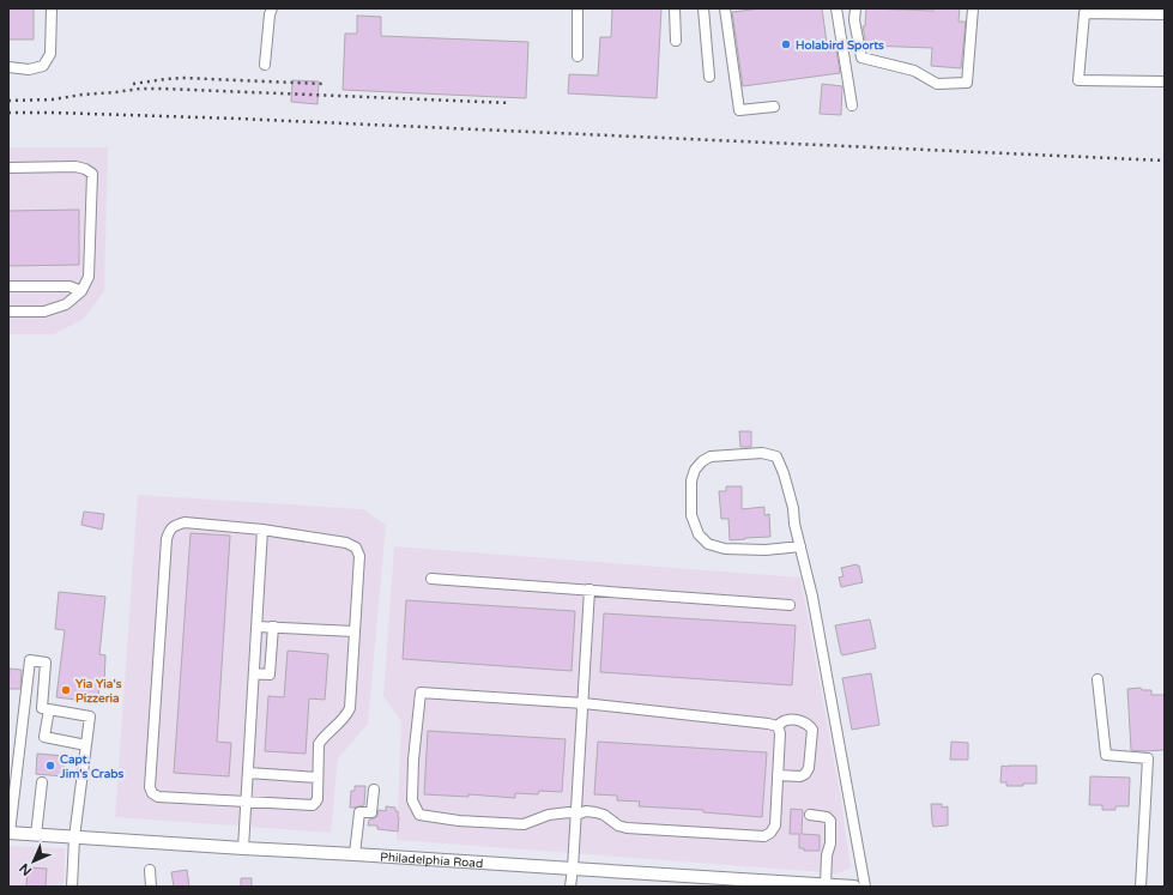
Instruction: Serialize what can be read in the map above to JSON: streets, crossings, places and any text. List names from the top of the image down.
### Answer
{
  "streets": {
    "main road": ["Philadelphia Road"]
  },
  "places": ["Holabird Sports", "Yia Yia's Pizzeria", "Capt. Jim's Crabs"],
  "north": "bottom left"
}
